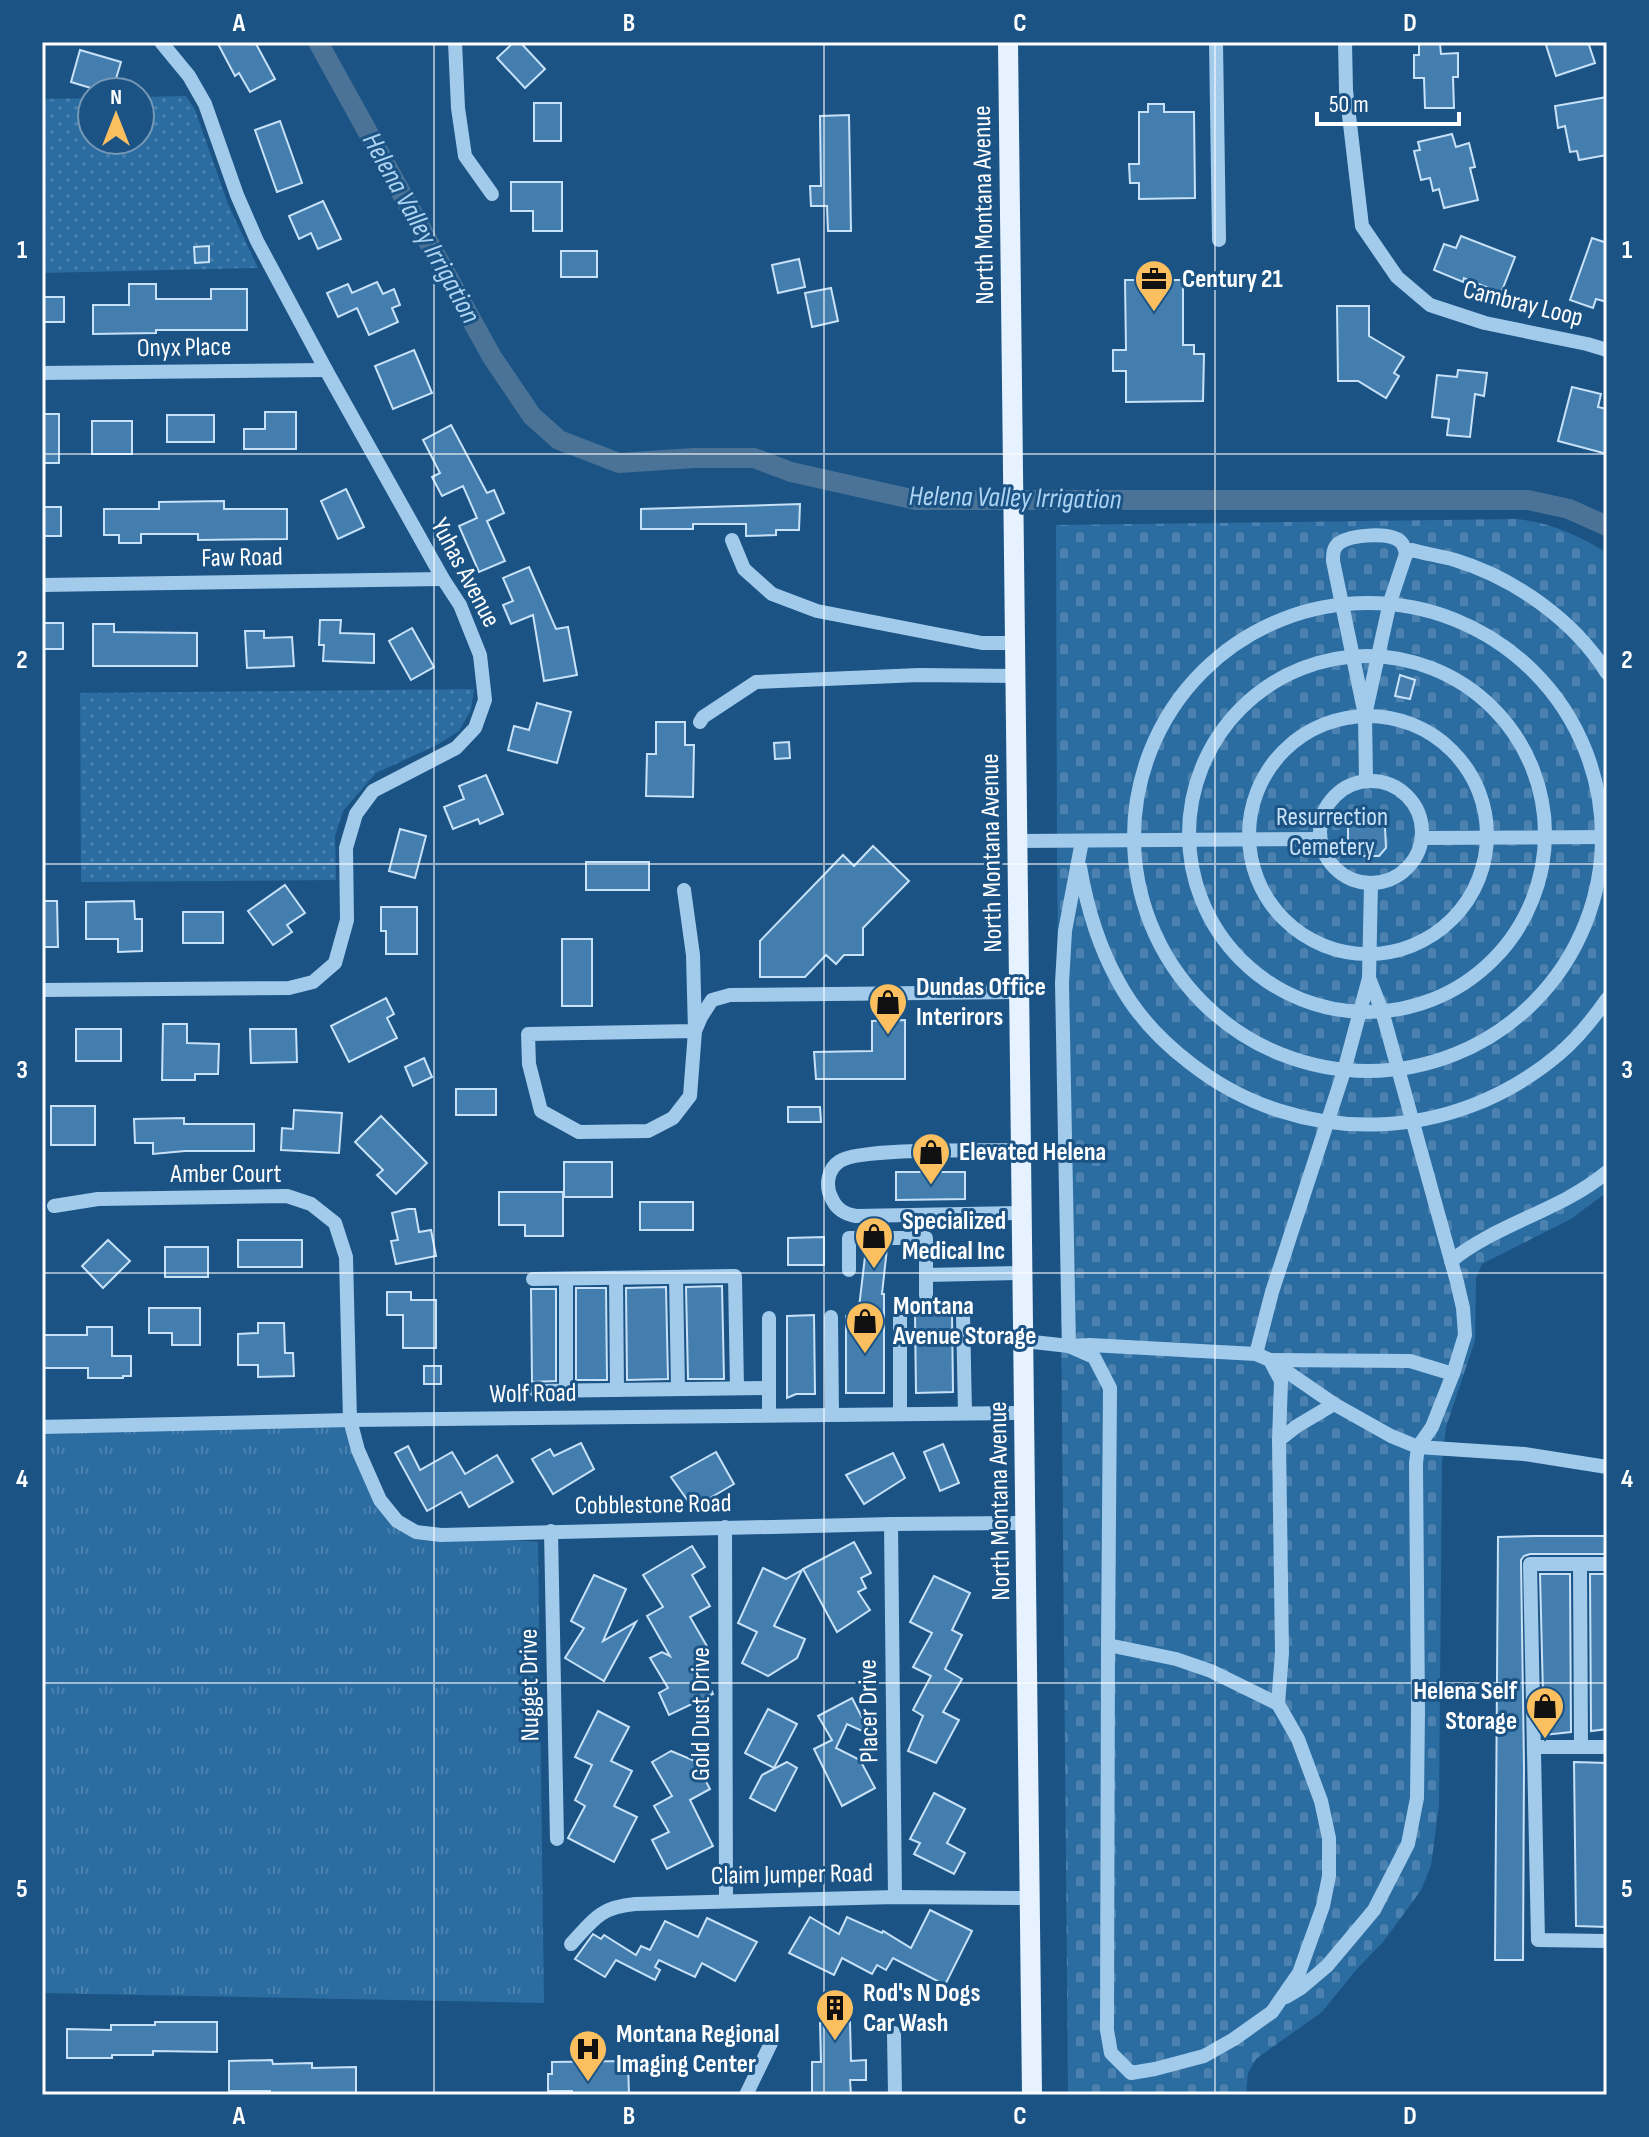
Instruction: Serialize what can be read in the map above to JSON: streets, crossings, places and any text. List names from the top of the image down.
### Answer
{
  "streets": {
    "main road": ["North Montana Avenue"],
    "street": [
      "Cambray Loop",
      "Onyx Place",
      "Faw Road",
      "Yuhas Avenue",
      "Amber Court",
      "Wolf Road",
      "Cobblestone Road",
      "Nugget Drive",
      "Placer Drive",
      "Gold Dust Drive",
      "Claim Jumper Road"
    ]
  },
  "crossings": [
    ["North Montana Avenue", "Wolf Road"],
    ["North Montana Avenue", "Cobblestone Road"],
    ["North Montana Avenue", "Claim Jumper Road"],
    ["Onyx Place", "Yuhas Avenue"],
    ["Faw Road", "Yuhas Avenue"],
    ["Amber Court", "Wolf Road"],
    ["Amber Court", "Cobblestone Road"],
    ["Wolf Road", "Cobblestone Road"],
    ["Cobblestone Road", "Nugget Drive"],
    ["Cobblestone Road", "Placer Drive"],
    ["Cobblestone Road", "Gold Dust Drive"],
    ["Placer Drive", "Claim Jumper Road"],
    ["Gold Dust Drive", "Claim Jumper Road"]
  ],
  "water": ["Helena Valley Irrigation"],
  "parks": ["Resurrection Cemetery"],
  "places": {
    "office": ["Century 21"],
    "shop": [
      "Dundas Office Interirors",
      "Elevated Helena",
      "Specialized Medical Inc",
      "Montana Avenue Storage",
      "Helena Self Storage"
    ],
    "building": ["Rod's N Dogs Car Wash"],
    "hospital": ["Montana Regional Imaging Center"]
  },
  "scale_bar": "50 m",
  "north": "top",
  "grid": {
    "columns": [
      "A",
      "B",
      "C",
      "D"
    ],
    "rows": [
      "1",
      "2",
      "3",
      "4",
      "5"
    ]
  }
}
